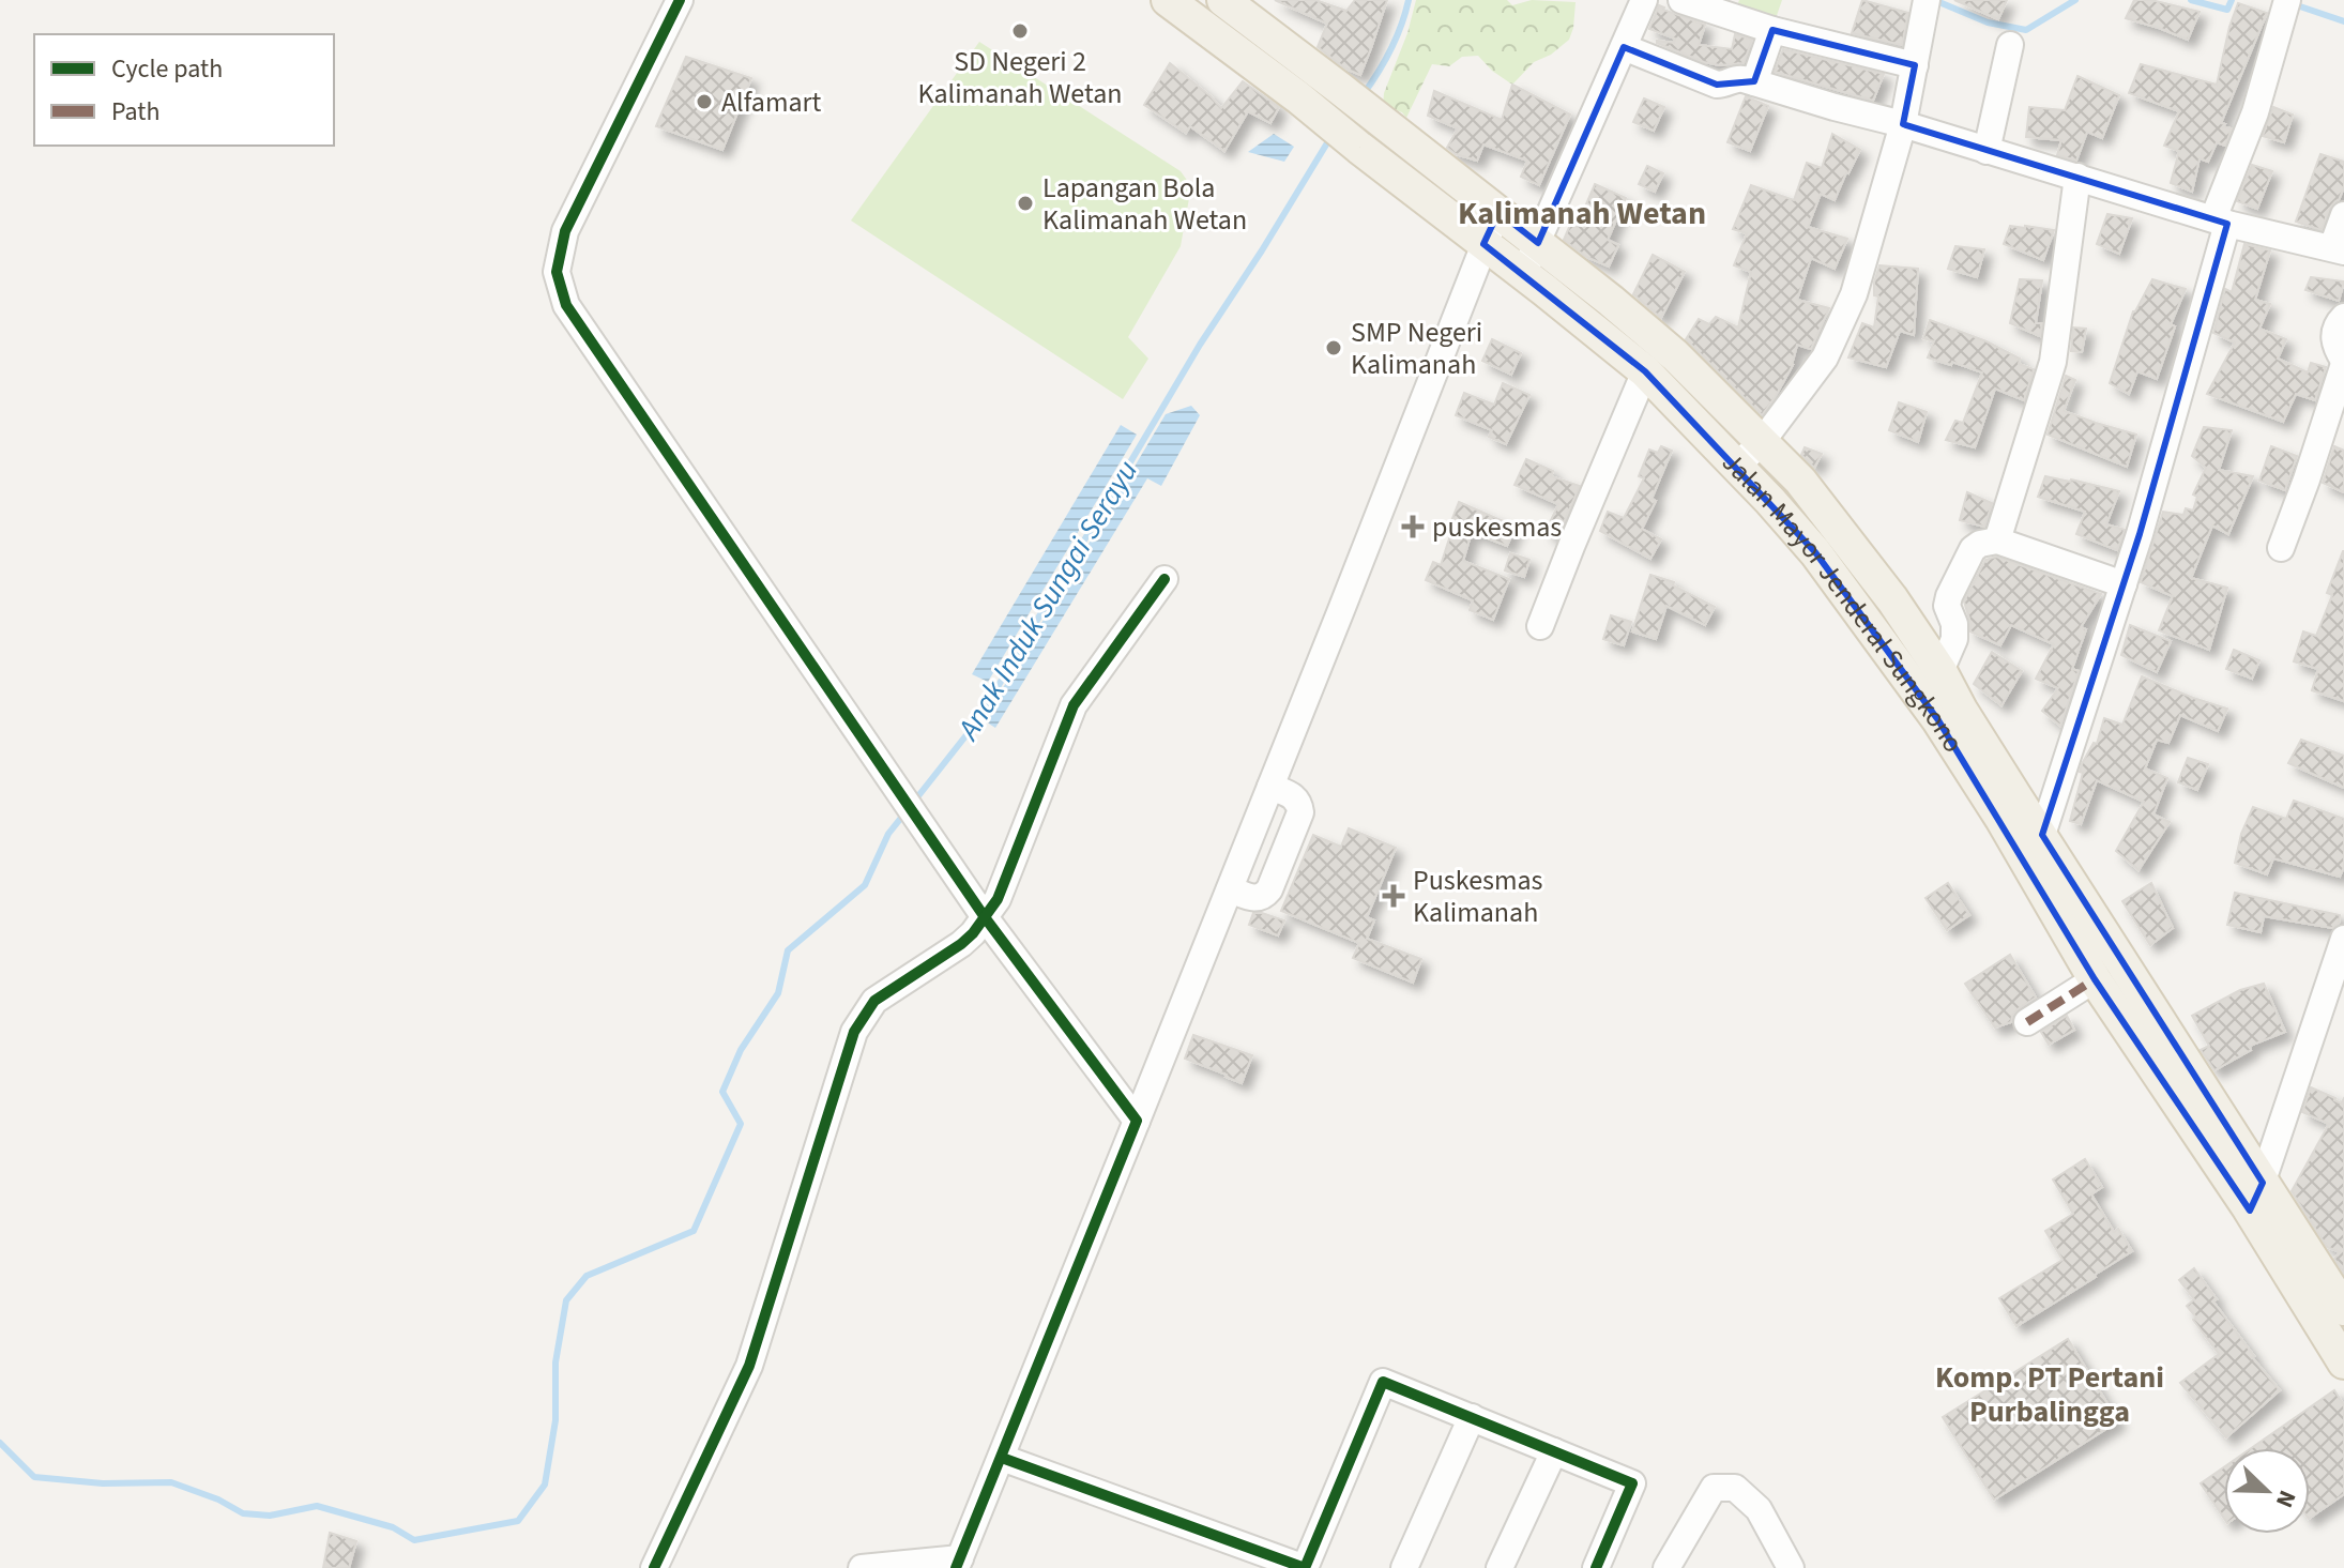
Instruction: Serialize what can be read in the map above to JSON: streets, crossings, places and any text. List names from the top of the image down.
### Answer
{
  "streets": {
    "main road": ["Jalan Mayor Jenderal Sungkono"]
  },
  "districts": ["Kalimanah Wetan", "Komp. PT Pertani Purbalingga"],
  "water": ["Anak Induk Sungai Serayu"],
  "places": {
    "other": [
      "SD Negeri 2 Kalimanah Wetan",
      "Alfamart",
      "Lapangan Bola Kalimanah Wetan",
      "SMP Negeri Kalimanah"
    ],
    "health": ["puskesmas", "Puskesmas Kalimanah"]
  },
  "legend": ["Cycle path", "Path"],
  "north": "bottom right"
}
